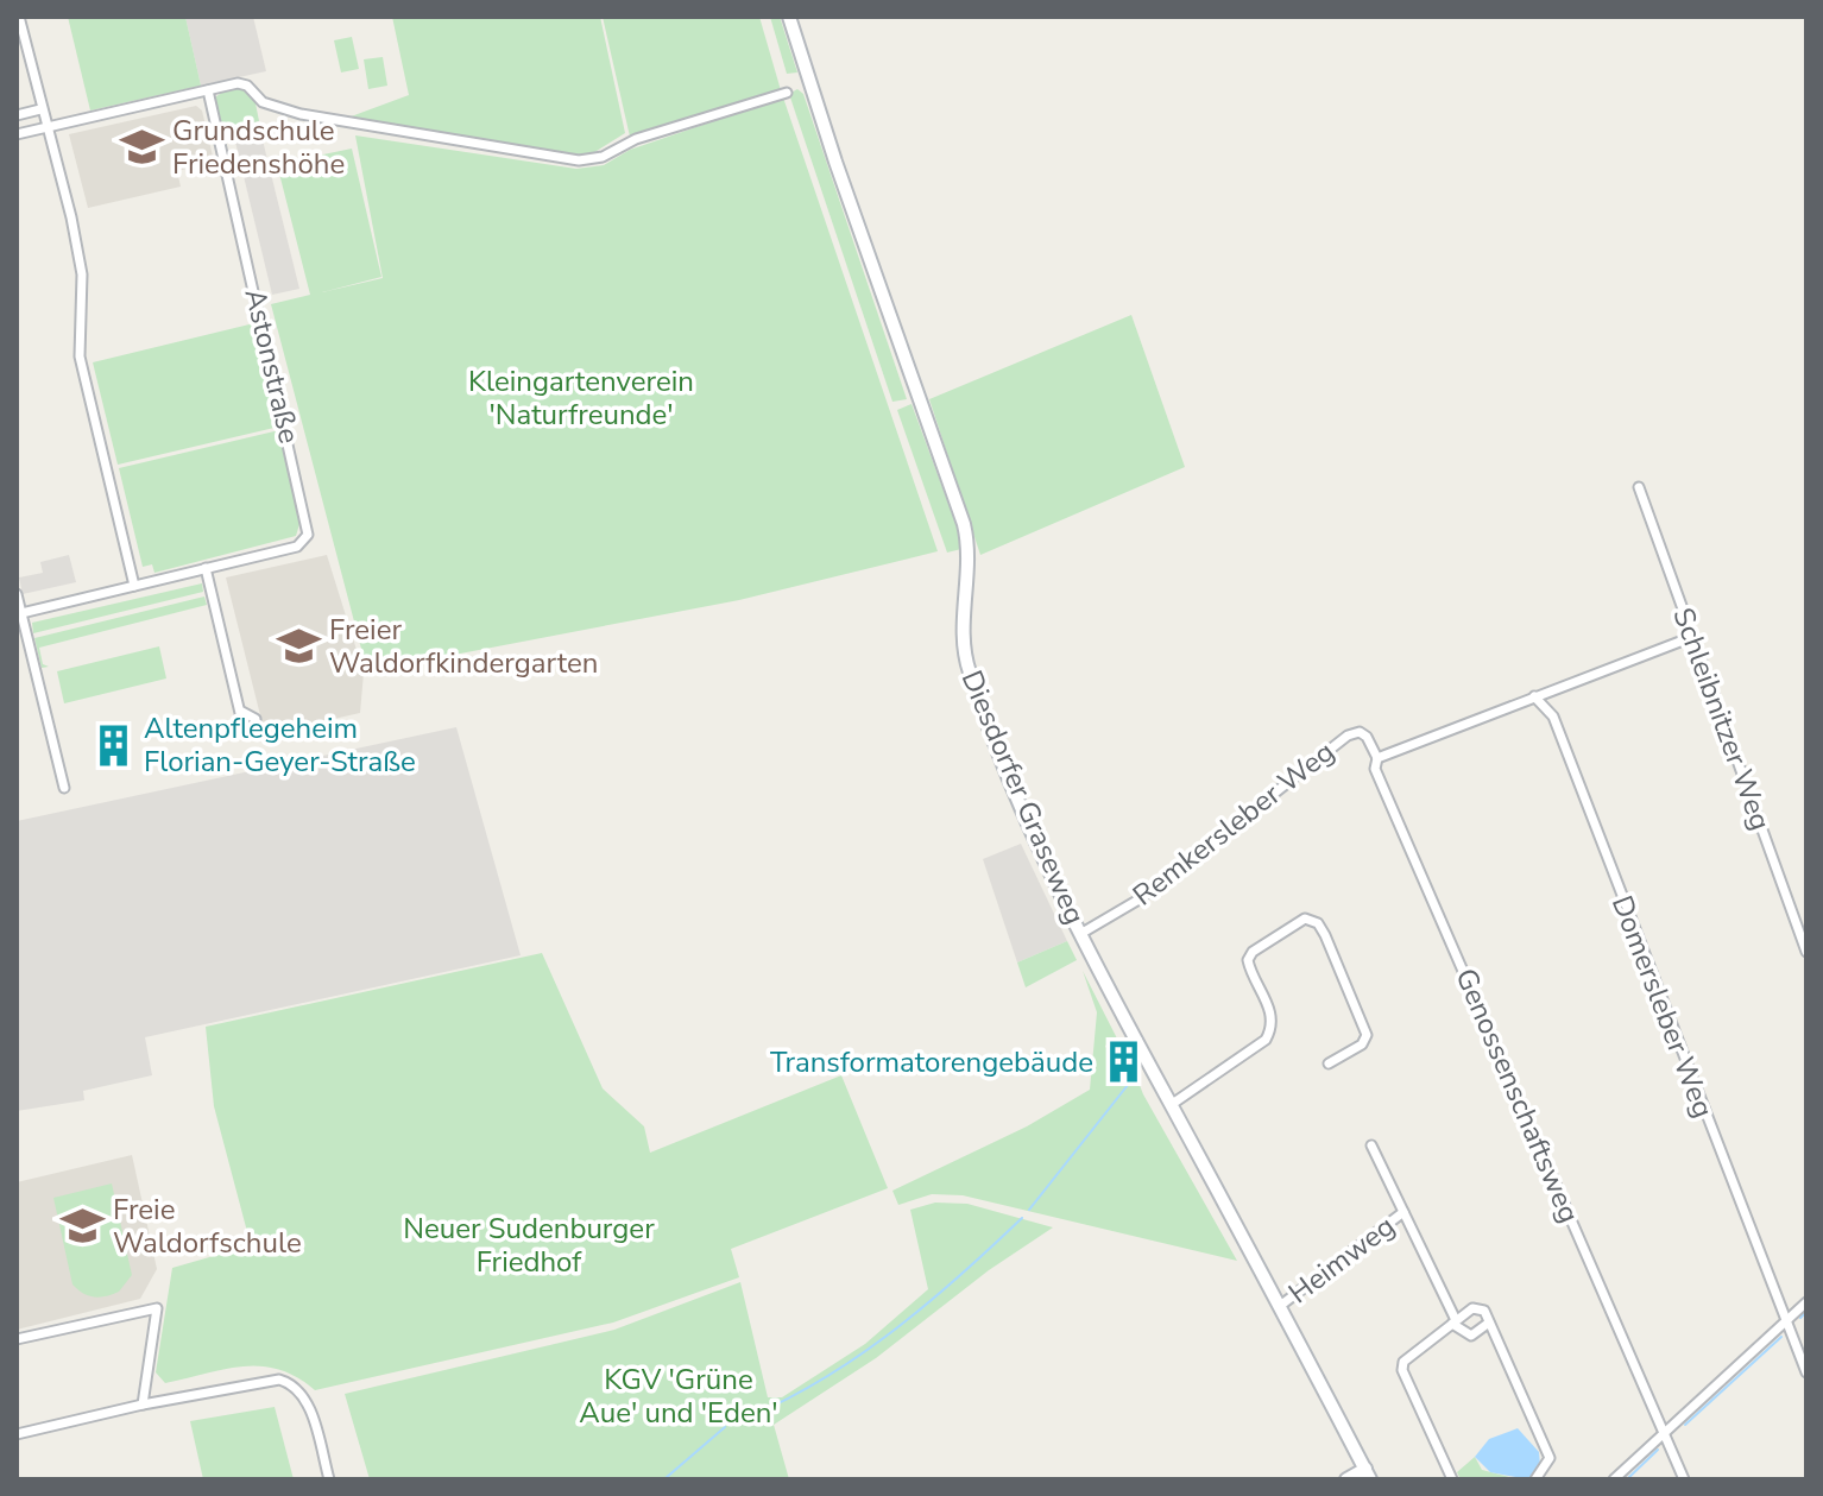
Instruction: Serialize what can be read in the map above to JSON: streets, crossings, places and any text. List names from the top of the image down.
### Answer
{
  "streets": {
    "main road": ["Diesdorfer Graseweg"],
    "street": [
      "Astonstraße",
      "Schleibnitzer Weg",
      "Remkersleber Weg",
      "Domersleber Weg",
      "Genossenschaftsweg",
      "Heimweg"
    ]
  },
  "crossings": [
    ["Diesdorfer Graseweg", "Remkersleber Weg"],
    ["Diesdorfer Graseweg", "Heimweg"],
    ["Remkersleber Weg", "Genossenschaftsweg"]
  ],
  "parks": ["Kleingartenverein 'Naturfreunde'", "Neuer Sudenburger Friedhof", "KGV 'Grüne Aue' und 'Eden'"],
  "places": {
    "school or university": ["Grundschule Friedenshöhe", "Freier Waldorfkindergarten", "Freie Waldorfschule"],
    "building": ["Altenpflegeheim Florian-Geyer-Straße", "Transformatorengebäude"]
  }
}
